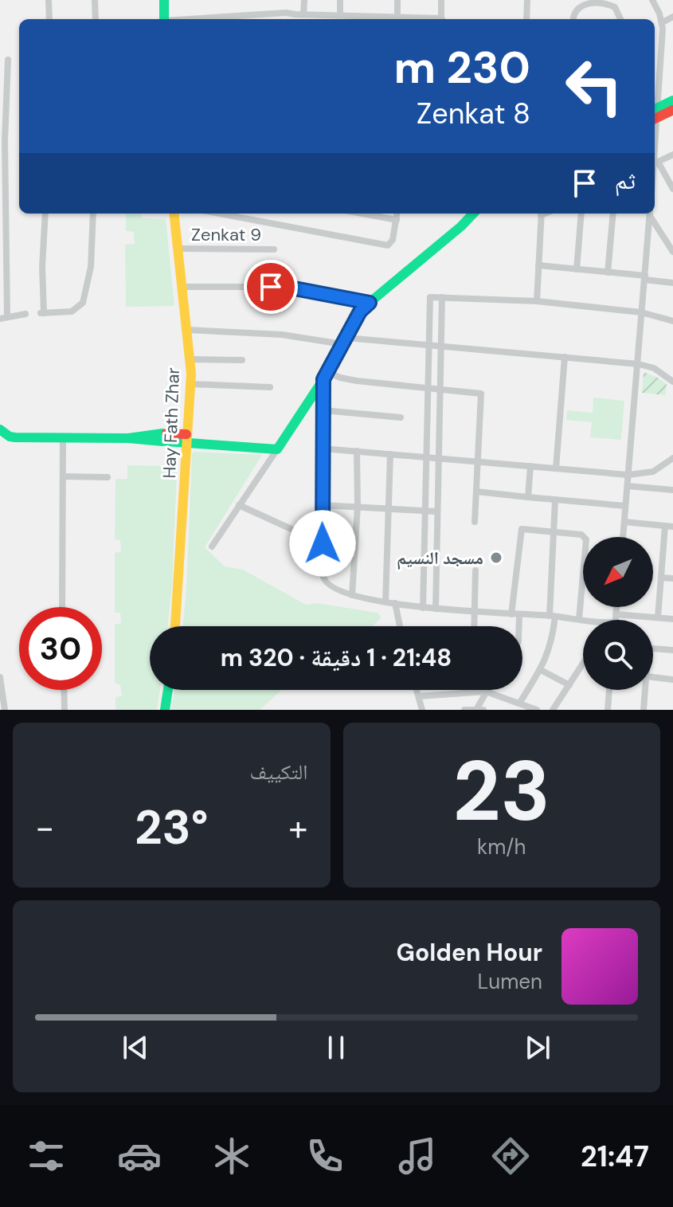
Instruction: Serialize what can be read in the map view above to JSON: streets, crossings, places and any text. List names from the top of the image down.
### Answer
{
  "streets": {
    "street": ["Zenkat 9", "Hay Fath Zhar"]
  },
  "crossings": [
    ["Zenkat 9", "Hay Fath Zhar"]
  ],
  "places": ["مسجد النسيم"],
  "north": "bottom left",
  "page": {
    "turn": ["230 m", "Zenkat 8"],
    "then": "ثم",
    "limit": "30",
    "trip": "21:48 · 1 دقيقة · 320 m",
    "tile": [
      ["23", "km/h"],
      "التكييف"
    ],
    "heat": ["−", "23°", "+"],
    "song": ["Golden Hour", "Lumen"],
    "tabs": "21:47"
  }
}
